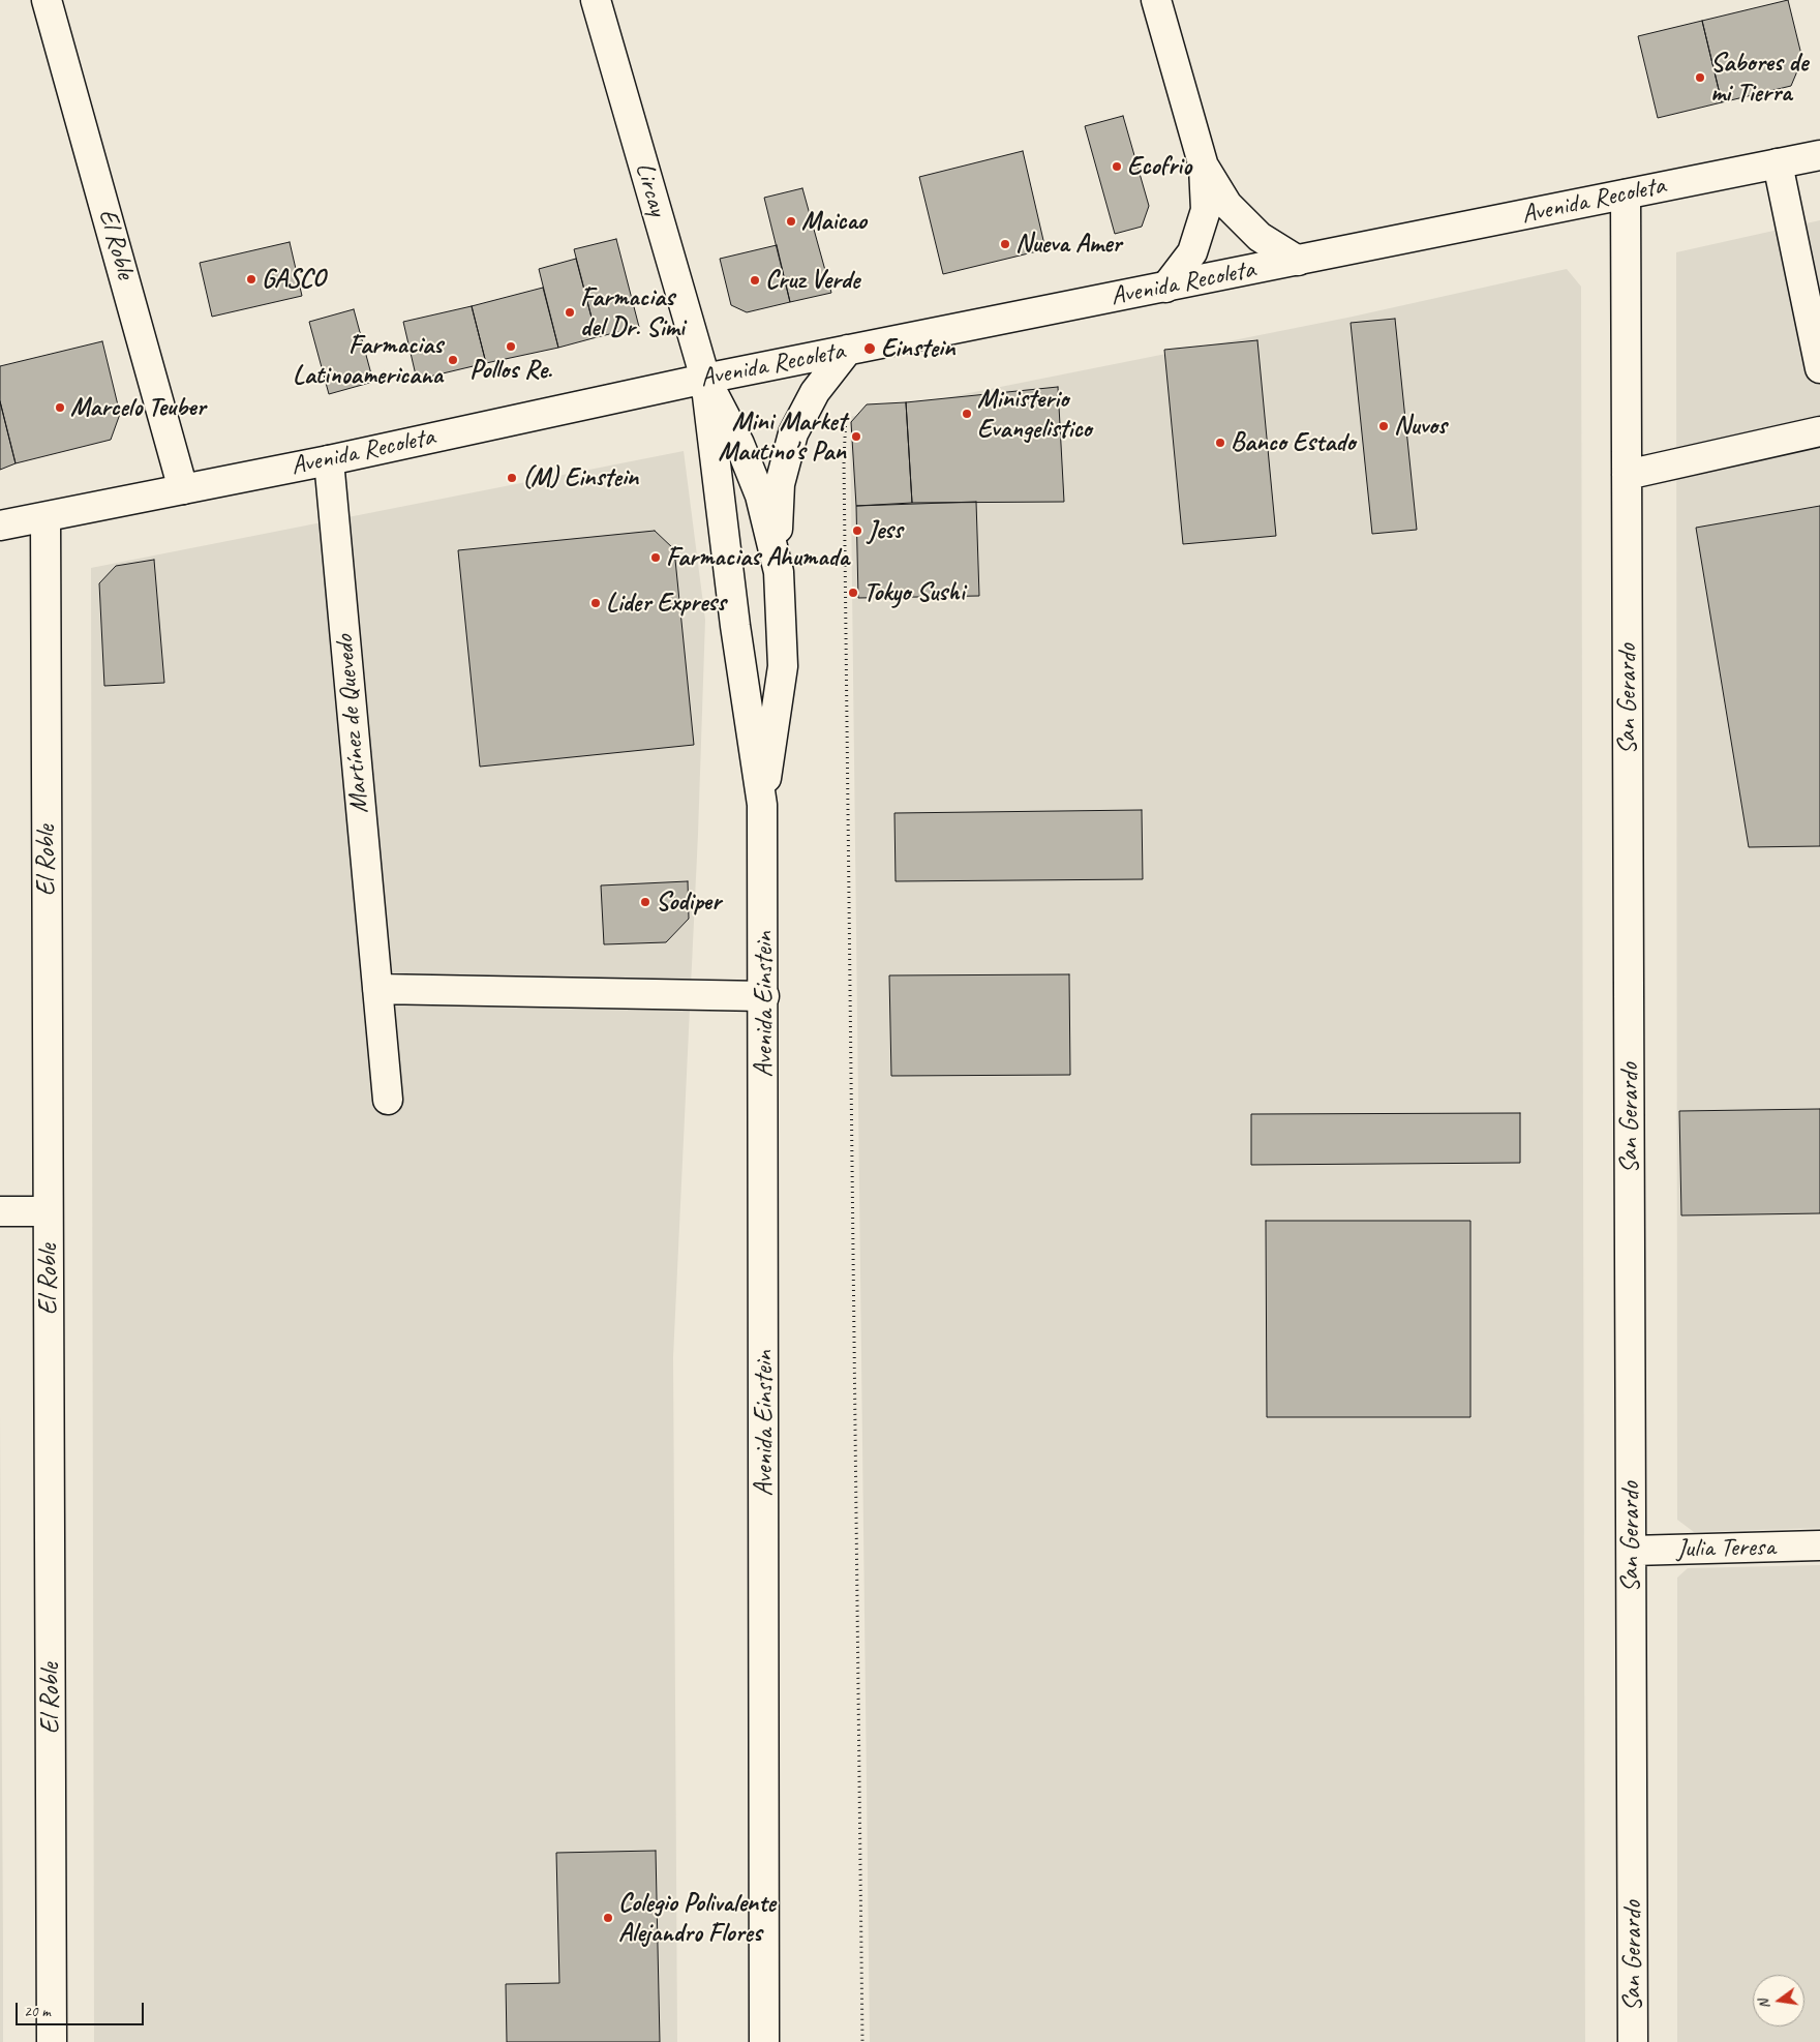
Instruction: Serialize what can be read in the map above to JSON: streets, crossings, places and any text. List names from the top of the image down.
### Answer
{
  "streets": {
    "street": [
      "Lircay",
      "Avenida Recoleta",
      "El Roble",
      "San Gerardo",
      "Martínez de Quevedo",
      "Avenida Einstein",
      "Julia Teresa"
    ]
  },
  "crossings": [
    ["Lircay", "Avenida Recoleta"],
    ["Lircay", "Avenida Einstein"],
    ["Avenida Recoleta", "El Roble"],
    ["Avenida Recoleta", "San Gerardo"],
    ["Avenida Recoleta", "Martínez de Quevedo"],
    ["Avenida Recoleta", "Avenida Einstein"],
    ["San Gerardo", "Julia Teresa"]
  ],
  "places": [
    "Sabores de mi Tierra",
    "Ecofrio",
    "Maicao",
    "Nueva Amer",
    "GASCO",
    "Cruz Verde",
    "Farmacias del Dr. Simi",
    "Pollos Re.",
    "Einstein",
    "Farmacias Latinoamericana",
    "Marcelo Teuber",
    "Ministerio Evangelistico",
    "Nuvos",
    "Mini Market Mautino's Pan",
    "Banco Estado",
    "(M) Einstein",
    "Jess",
    "Farmacias Ahumada",
    "Tokyo Sushi",
    "Lider Express",
    "Sodiper",
    "Colegio Polivalente Alejandro Flores"
  ],
  "scale_bar": "20 m",
  "north": "left"
}
